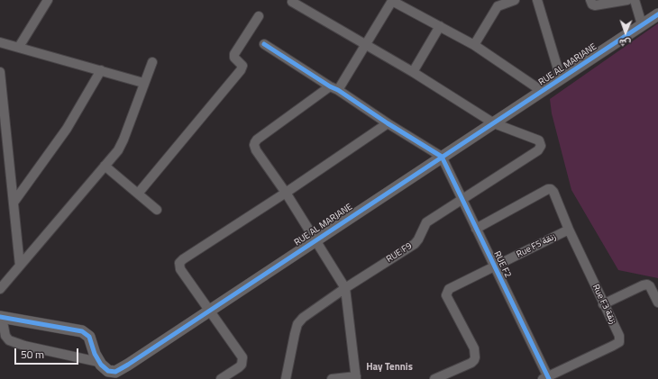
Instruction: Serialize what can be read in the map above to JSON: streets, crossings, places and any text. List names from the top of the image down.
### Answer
{
  "streets": {
    "street": [
      "RUE AL MARJANE",
      "Rue F5 زنقة",
      "RUE F9",
      "RUE F2",
      "Rue F3 زنقة"
    ]
  },
  "crossings": [
    ["RUE AL MARJANE", "RUE F9"],
    ["RUE AL MARJANE", "RUE F2"],
    ["Rue F5 زنقة", "RUE F2"],
    ["Rue F5 زنقة", "Rue F3 زنقة"],
    ["RUE F9", "RUE F2"],
    ["RUE F2", "Rue F3 زنقة"]
  ],
  "districts": ["Hay Tennis"],
  "scale_bar": "50 m",
  "north": "bottom"
}
